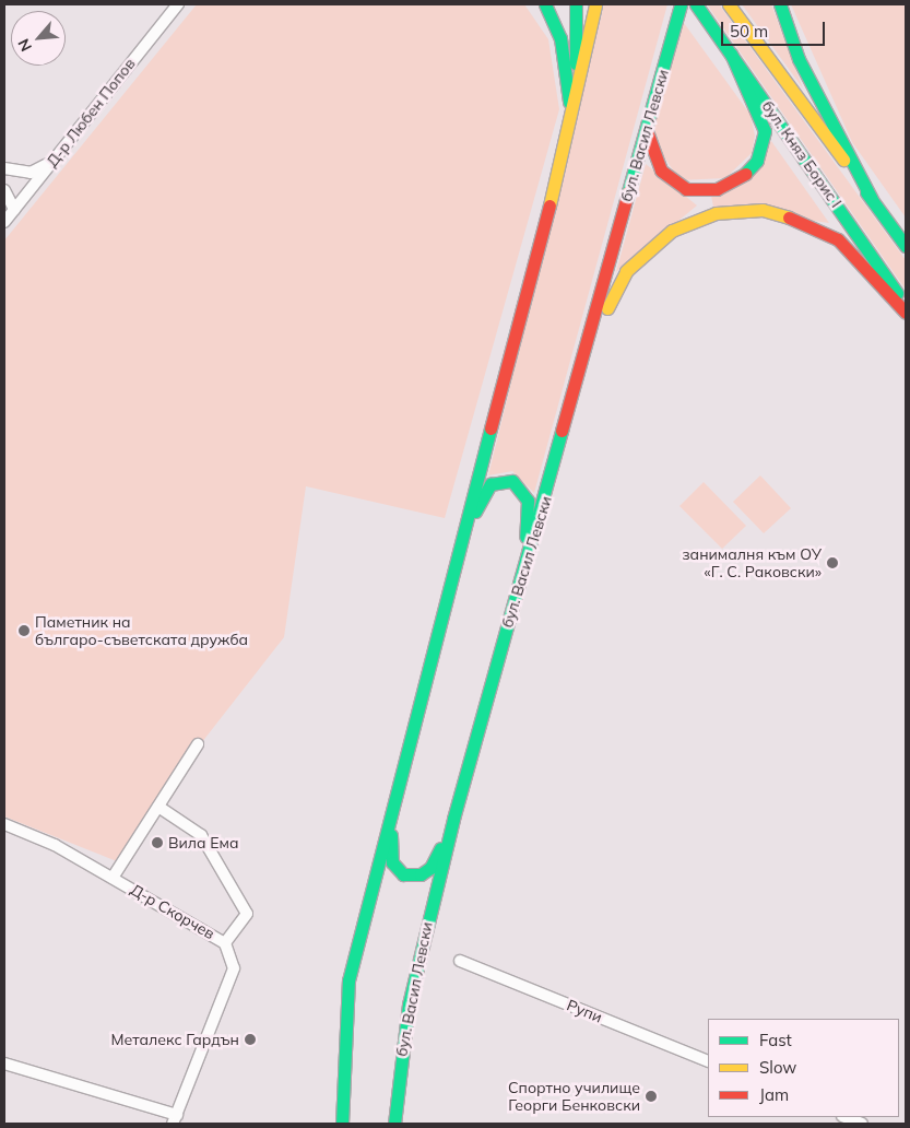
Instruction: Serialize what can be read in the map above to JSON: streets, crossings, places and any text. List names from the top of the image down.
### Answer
{
  "streets": {
    "main road": ["бул. Васил Левски", "бул. Княз Борис I"],
    "street": ["Д-р Любен Попов", "Д-р Скорчев", "Рупи"]
  },
  "places": [
    "занималня към ОУ «Г. С. Раковски»",
    "Паметник на българо-съветската дружба",
    "Вила Ема",
    "Металекс Гардън",
    "Спортно училище Георги Бенковски"
  ],
  "legend": ["Fast", "Slow", "Jam"],
  "scale_bar": "50 m",
  "north": "bottom left"
}
